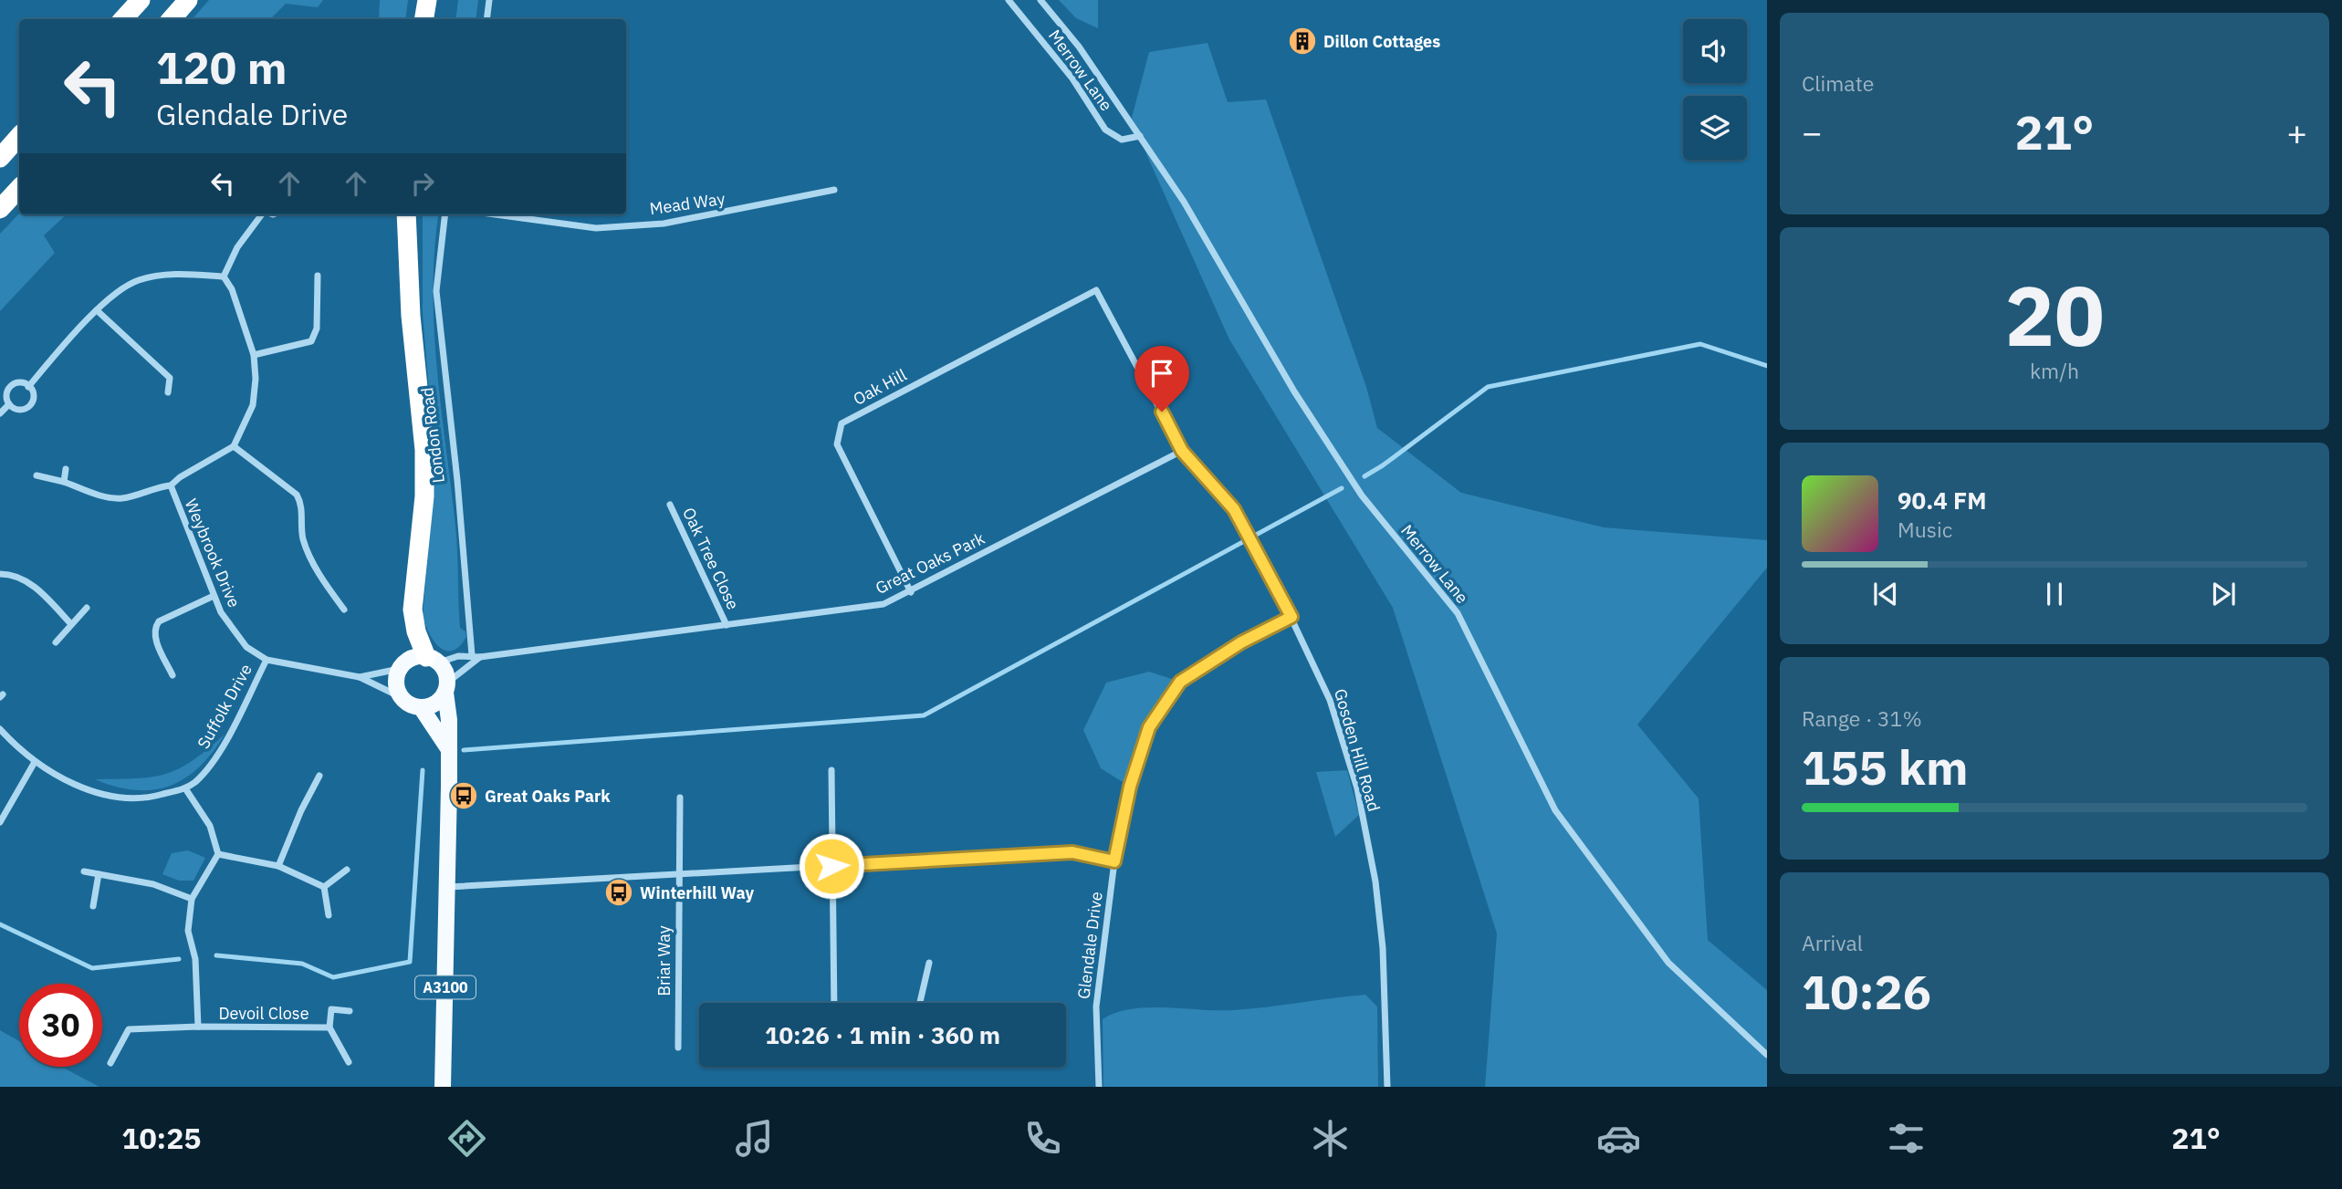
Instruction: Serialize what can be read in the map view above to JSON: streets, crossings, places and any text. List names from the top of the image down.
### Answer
{
  "streets": {
    "main road": ["A3100"],
    "street": [
      "Merrow Lane",
      "Mead Way",
      "Oak Hill",
      "London Road",
      "Weybrook Drive",
      "Oak Tree Close",
      "Great Oaks Park",
      "Suffolk Drive",
      "Gosden Hill Road",
      "Glendale Drive",
      "Briar Way",
      "Devoil Close"
    ]
  },
  "crossings": [
    ["Oak Hill", "Great Oaks Park"],
    ["Oak Hill", "Gosden Hill Road"],
    ["London Road", "Great Oaks Park"],
    ["Weybrook Drive", "Great Oaks Park"],
    ["Weybrook Drive", "Suffolk Drive"],
    ["Weybrook Drive", "A3100"],
    ["Oak Tree Close", "Great Oaks Park"],
    ["Great Oaks Park", "Gosden Hill Road"],
    ["Great Oaks Park", "A3100"],
    ["Gosden Hill Road", "Glendale Drive"]
  ],
  "places": {
    "building": ["Dillon Cottages"],
    "bus stop": ["Great Oaks Park", "Winterhill Way"]
  },
  "page": {
    "tile": [
      "Climate",
      ["20", "km/h"],
      ["Range · 31%", "155 km"],
      ["Arrival", "10:26"]
    ],
    "turn": ["120 m", "Glendale Drive"],
    "heat": ["−", "21°", "+"],
    "song": ["90.4 FM", "Music"],
    "limit": "30",
    "trip": "10:26 · 1 min · 360 m",
    "tabs": ["10:25", "21°"]
  }
}
